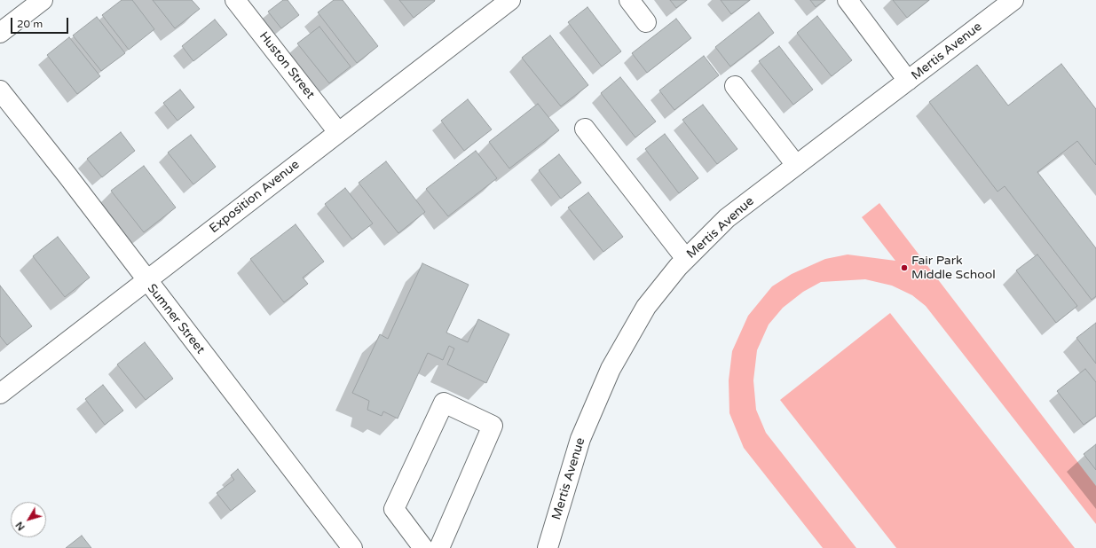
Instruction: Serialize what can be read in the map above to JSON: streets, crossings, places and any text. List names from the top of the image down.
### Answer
{
  "streets": {
    "street": [
      "Mertis Avenue",
      "Huston Street",
      "Exposition Avenue",
      "Sumner Street"
    ]
  },
  "crossings": [
    ["Huston Street", "Exposition Avenue"],
    ["Exposition Avenue", "Sumner Street"]
  ],
  "places": ["Fair Park Middle School"],
  "scale_bar": "20 m",
  "north": "bottom left"
}
